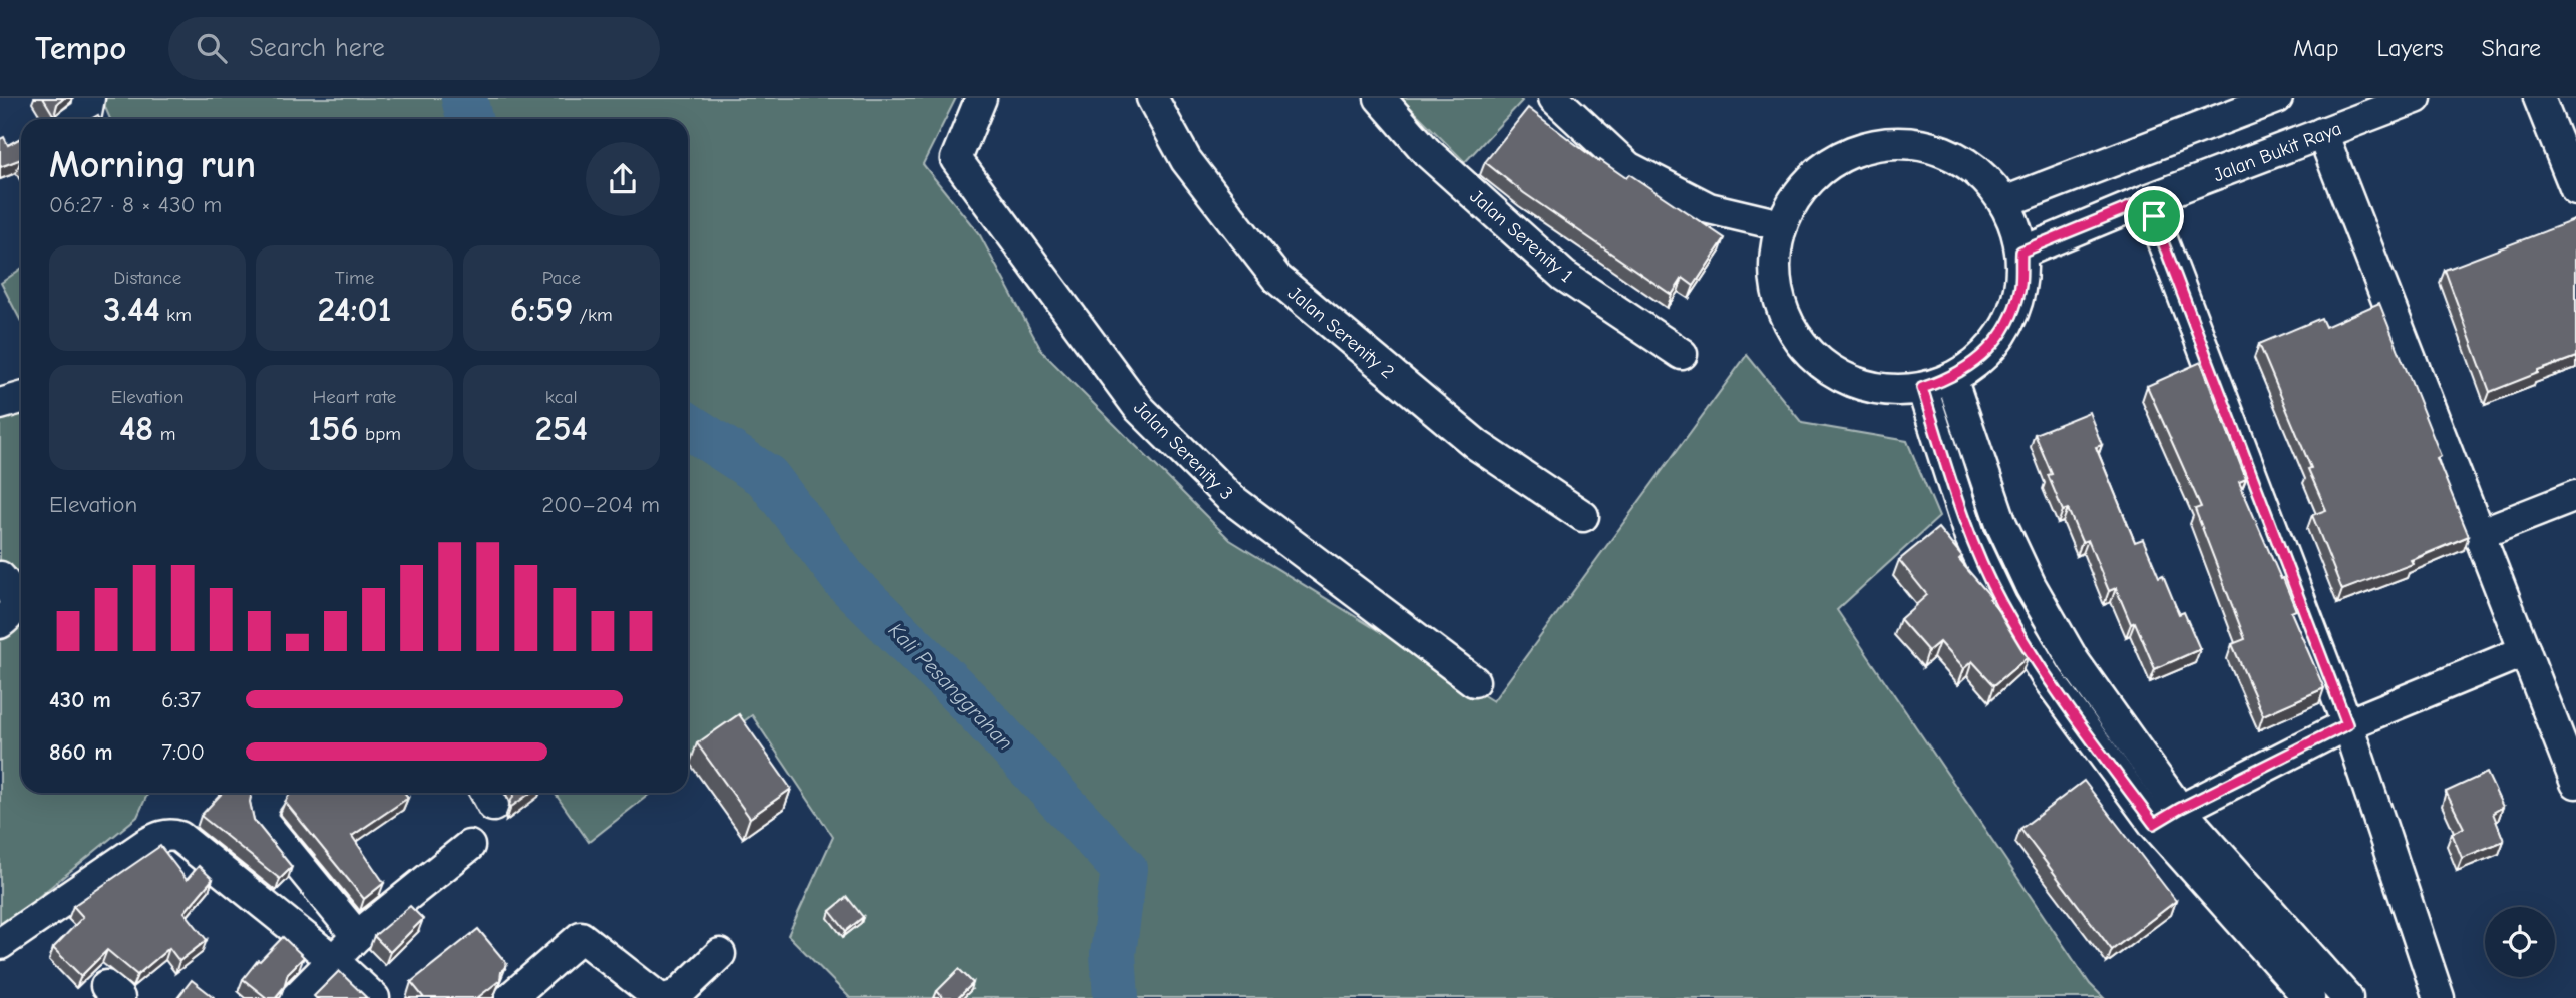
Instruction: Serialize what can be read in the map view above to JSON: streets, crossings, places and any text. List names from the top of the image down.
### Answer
{
  "streets": {
    "street": [
      "Jalan Bukit Raya",
      "Jalan Serenity 1",
      "Jalan Serenity 2",
      "Jalan Serenity 3"
    ]
  },
  "water": ["Kali Pesanggrahan"],
  "page": {
    "header": "Tempo",
    "search": "Search here",
    "nav": ["Map", "Layers", "Share"],
    "heading": ["Morning run", "06:27 · 8 × 430 m"],
    "stats": [
      ["Distance", "3.44 km"],
      ["Time", "24:01"],
      ["Pace", "6:59 /km"],
      ["Elevation", "48 m"],
      ["Heart rate", "156 bpm"],
      ["kcal", "254"]
    ],
    "chart": ["Elevation", "200–204 m"],
    "list": [
      {
        "name": "430 m",
        "note": "6:37"
      },
      {
        "name": "860 m",
        "note": "7:00"
      }
    ]
  }
}
